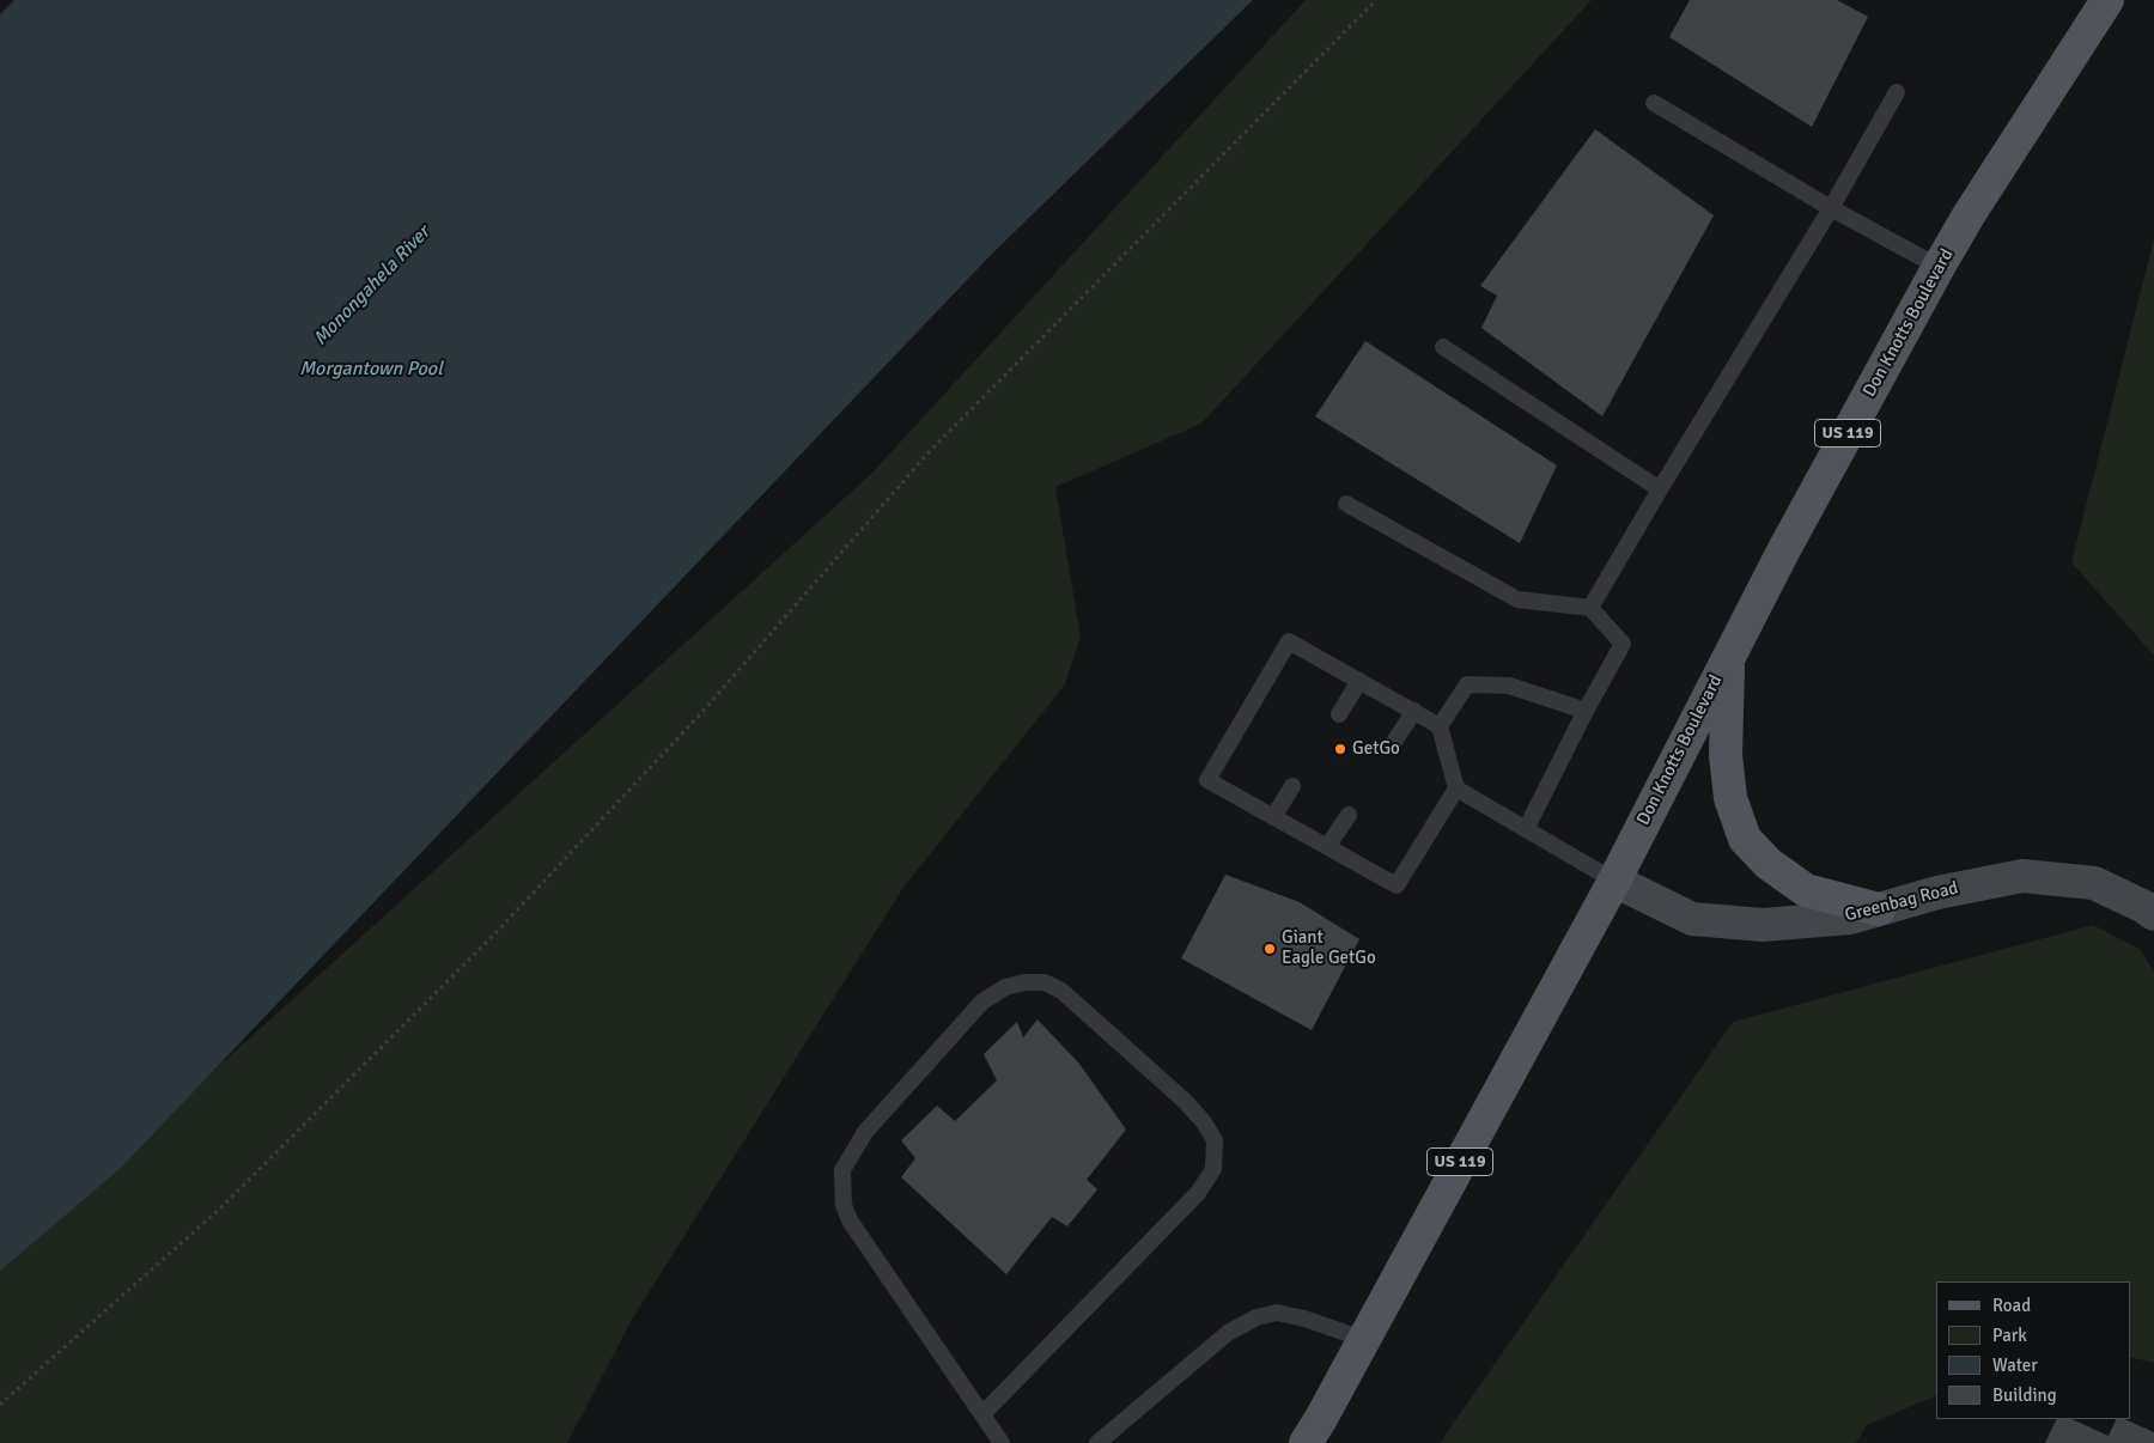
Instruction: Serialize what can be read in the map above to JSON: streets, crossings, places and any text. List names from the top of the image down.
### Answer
{
  "streets": {
    "main road": ["Don Knotts Boulevard", "US 119", "Greenbag Road"]
  },
  "crossings": [
    ["Don Knotts Boulevard", "US 119"],
    ["Don Knotts Boulevard", "Greenbag Road"],
    ["US 119", "Greenbag Road"]
  ],
  "water": ["Monongahela River", "Morgantown Pool"],
  "places": ["GetGo", "Giant Eagle GetGo"],
  "legend": [
    "Road",
    "Park",
    "Water",
    "Building"
  ]
}
